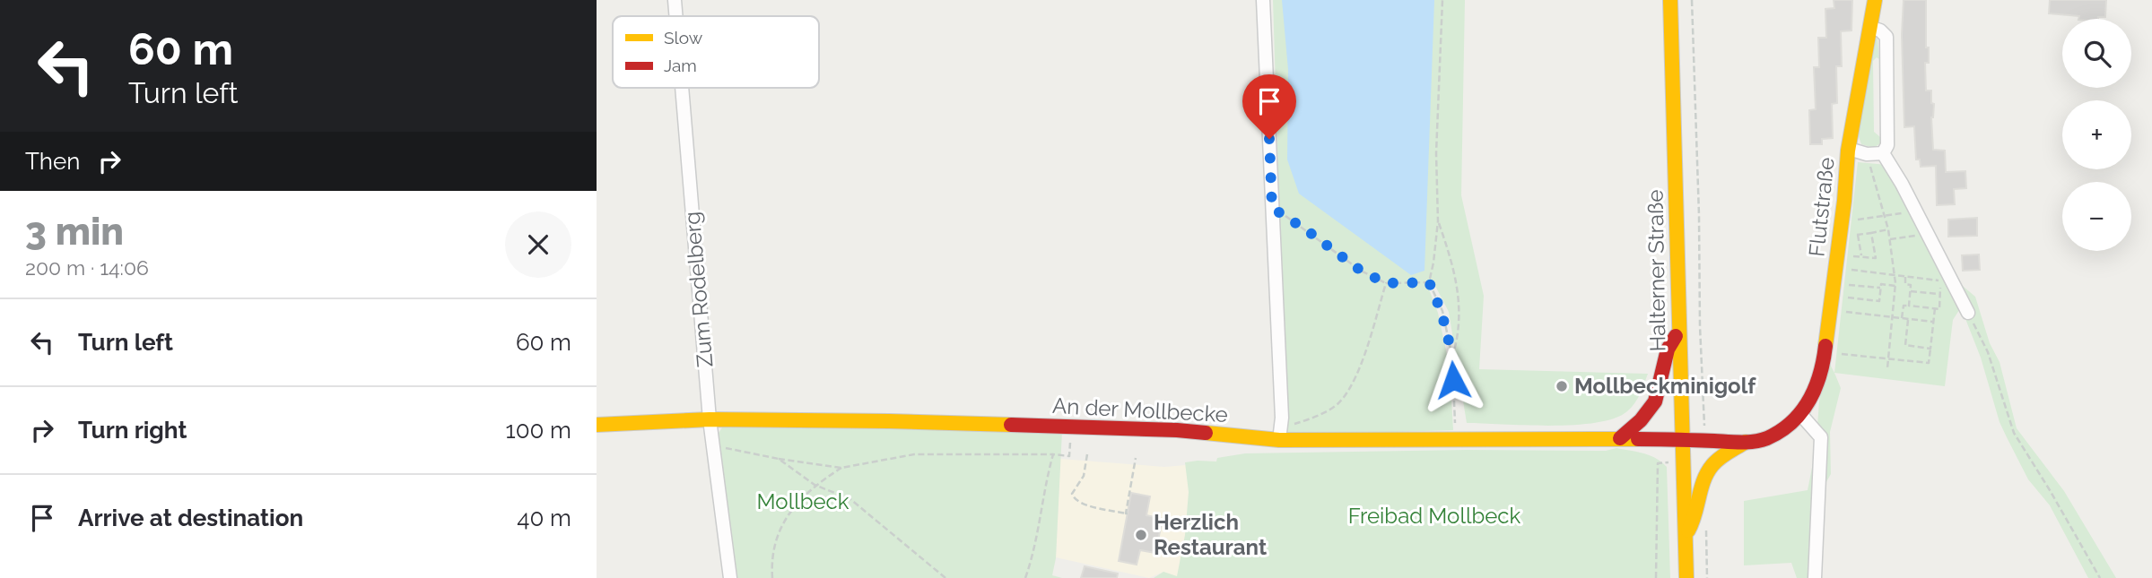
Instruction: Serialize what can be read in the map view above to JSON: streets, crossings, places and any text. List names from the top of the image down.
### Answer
{
  "streets": {
    "street": [
      "Flutstraße",
      "Halterner Straße",
      "Zum Rodelberg",
      "An der Mollbecke"
    ]
  },
  "crossings": [
    ["Flutstraße", "Halterner Straße"],
    ["Flutstraße", "An der Mollbecke"],
    ["Halterner Straße", "An der Mollbecke"],
    ["Zum Rodelberg", "An der Mollbecke"]
  ],
  "parks": ["Mollbeck", "Freibad Mollbeck"],
  "places": ["Mollbeckminigolf", "Herzlich Restaurant"],
  "legend": ["Slow", "Jam"],
  "page": {
    "turn": ["60 m", "Turn left"],
    "map_buttons": ["+", "−"],
    "then": "Then",
    "heading": ["3 min", "200 m · 14:06"],
    "list": [
      {
        "name": "Turn left",
        "value": "60 m"
      },
      {
        "name": "Turn right",
        "value": "100 m"
      },
      {
        "name": "Arrive at destination",
        "value": "40 m"
      }
    ]
  }
}
